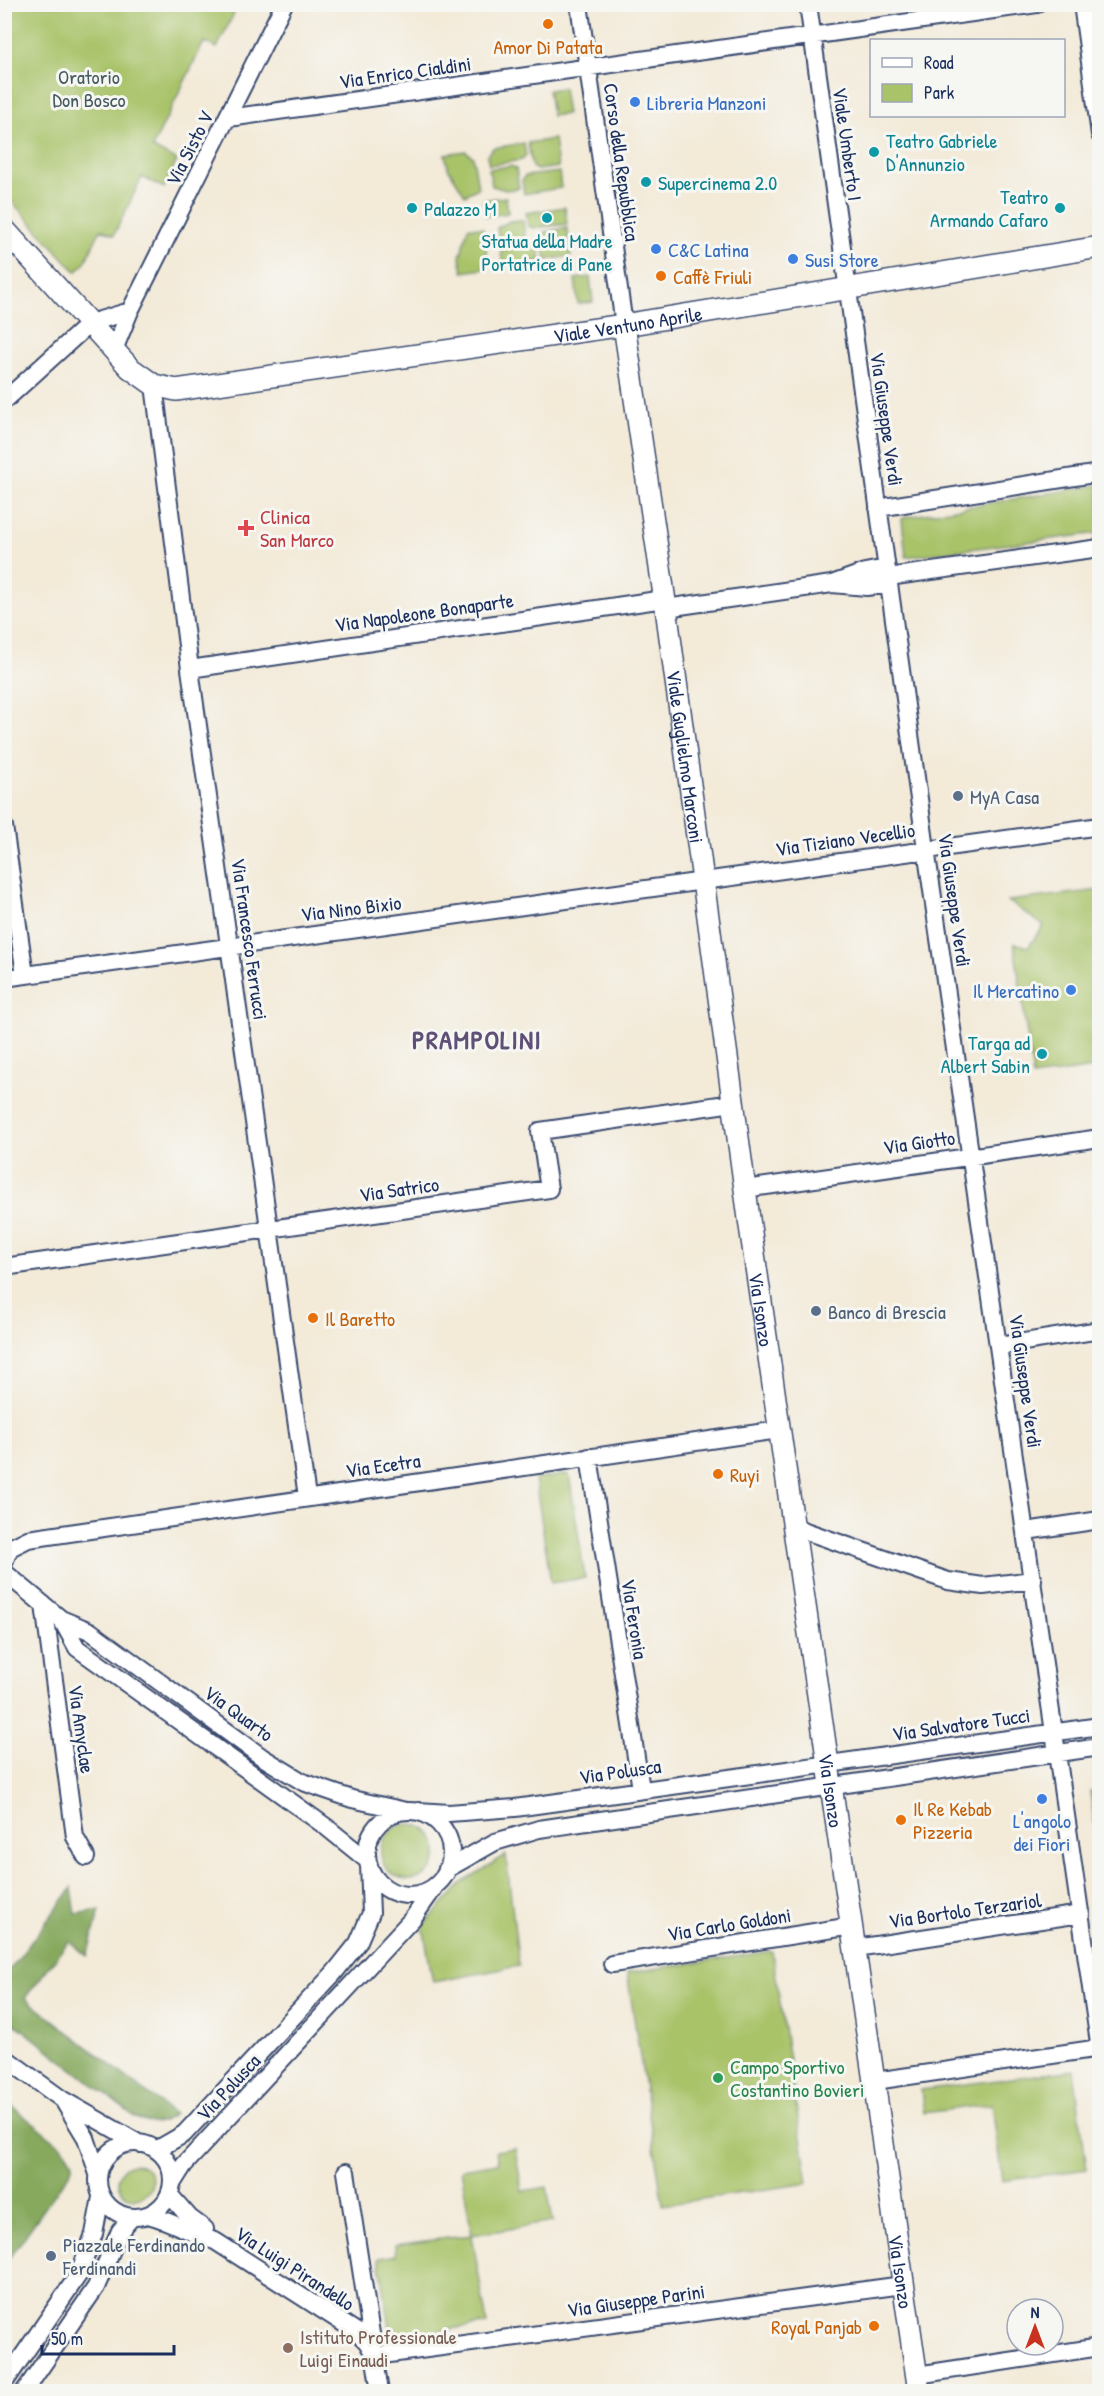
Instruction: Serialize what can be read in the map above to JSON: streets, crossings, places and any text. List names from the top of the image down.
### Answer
{
  "streets": {
    "main road": ["Viale Ventuno Aprile", "Viale Guglielmo Marconi", "Via Isonzo"],
    "street": [
      "Via Enrico Cialdini",
      "Viale Umberto I",
      "Via Sisto V",
      "Corso della Repubblica",
      "Via Giuseppe Verdi",
      "Via Napoleone Bonaparte",
      "Via Tiziano Vecellio",
      "Via Nino Bixio",
      "Via Francesco Ferrucci",
      "Via Giotto",
      "Via Satrico",
      "Via Ecetra",
      "Via Feronia",
      "Via Quarto",
      "Via Salvatore Tucci",
      "Via Amyclae",
      "Via Polusca",
      "Via Bortolo Terzariol",
      "Via Carlo Goldoni",
      "Via Luigi Pirandello",
      "Via Giuseppe Parini"
    ]
  },
  "crossings": [
    ["Via Enrico Cialdini", "Viale Umberto I"],
    ["Via Enrico Cialdini", "Via Sisto V"],
    ["Via Enrico Cialdini", "Corso della Repubblica"],
    ["Viale Umberto I", "Viale Ventuno Aprile"],
    ["Viale Umberto I", "Via Giuseppe Verdi"],
    ["Corso della Repubblica", "Viale Ventuno Aprile"],
    ["Corso della Repubblica", "Viale Guglielmo Marconi"],
    ["Viale Ventuno Aprile", "Via Giuseppe Verdi"],
    ["Viale Ventuno Aprile", "Viale Guglielmo Marconi"],
    ["Viale Ventuno Aprile", "Via Francesco Ferrucci"],
    ["Via Giuseppe Verdi", "Via Napoleone Bonaparte"],
    ["Via Giuseppe Verdi", "Via Tiziano Vecellio"],
    ["Via Giuseppe Verdi", "Via Giotto"],
    ["Via Giuseppe Verdi", "Via Salvatore Tucci"],
    ["Via Giuseppe Verdi", "Via Bortolo Terzariol"],
    ["Via Napoleone Bonaparte", "Viale Guglielmo Marconi"],
    ["Via Napoleone Bonaparte", "Via Francesco Ferrucci"],
    ["Viale Guglielmo Marconi", "Via Tiziano Vecellio"],
    ["Viale Guglielmo Marconi", "Via Nino Bixio"],
    ["Viale Guglielmo Marconi", "Via Giotto"],
    ["Viale Guglielmo Marconi", "Via Satrico"],
    ["Viale Guglielmo Marconi", "Via Isonzo"],
    ["Via Tiziano Vecellio", "Via Nino Bixio"],
    ["Via Nino Bixio", "Via Francesco Ferrucci"],
    ["Via Francesco Ferrucci", "Via Satrico"],
    ["Via Francesco Ferrucci", "Via Ecetra"],
    ["Via Giotto", "Via Isonzo"],
    ["Via Isonzo", "Via Ecetra"],
    ["Via Isonzo", "Via Salvatore Tucci"],
    ["Via Isonzo", "Via Polusca"],
    ["Via Isonzo", "Via Bortolo Terzariol"],
    ["Via Isonzo", "Via Carlo Goldoni"],
    ["Via Isonzo", "Via Giuseppe Parini"],
    ["Via Ecetra", "Via Feronia"],
    ["Via Feronia", "Via Polusca"],
    ["Via Quarto", "Via Amyclae"],
    ["Via Quarto", "Via Polusca"],
    ["Via Salvatore Tucci", "Via Polusca"],
    ["Via Polusca", "Via Luigi Pirandello"],
    ["Via Luigi Pirandello", "Via Giuseppe Parini"]
  ],
  "districts": ["PRAMPOLINI"],
  "parks": ["Oratorio Don Bosco"],
  "places": {
    "other": [
      "Amor Di Patata",
      "Libreria Manzoni",
      "Teatro Gabriele D'Annunzio",
      "Supercinema 2.0",
      "Palazzo M",
      "Teatro Armando Cafaro",
      "Statua della Madre Portatrice di Pane",
      "C&C Latina",
      "Susi Store",
      "Caffè Friuli",
      "MyA Casa",
      "Il Mercatino",
      "Targa ad Albert Sabin",
      "Banco di Brescia",
      "Il Baretto",
      "Ruyi",
      "L'angolo dei Fiori",
      "Il Re Kebab Pizzeria",
      "Campo Sportivo Costantino Bovieri",
      "Piazzale Ferdinando Ferdinandi",
      "Royal Panjab",
      "Istituto Professionale Luigi Einaudi"
    ],
    "health": ["Clinica San Marco"]
  },
  "legend": ["Road", "Park"],
  "scale_bar": "50 m",
  "north": "top"
}
